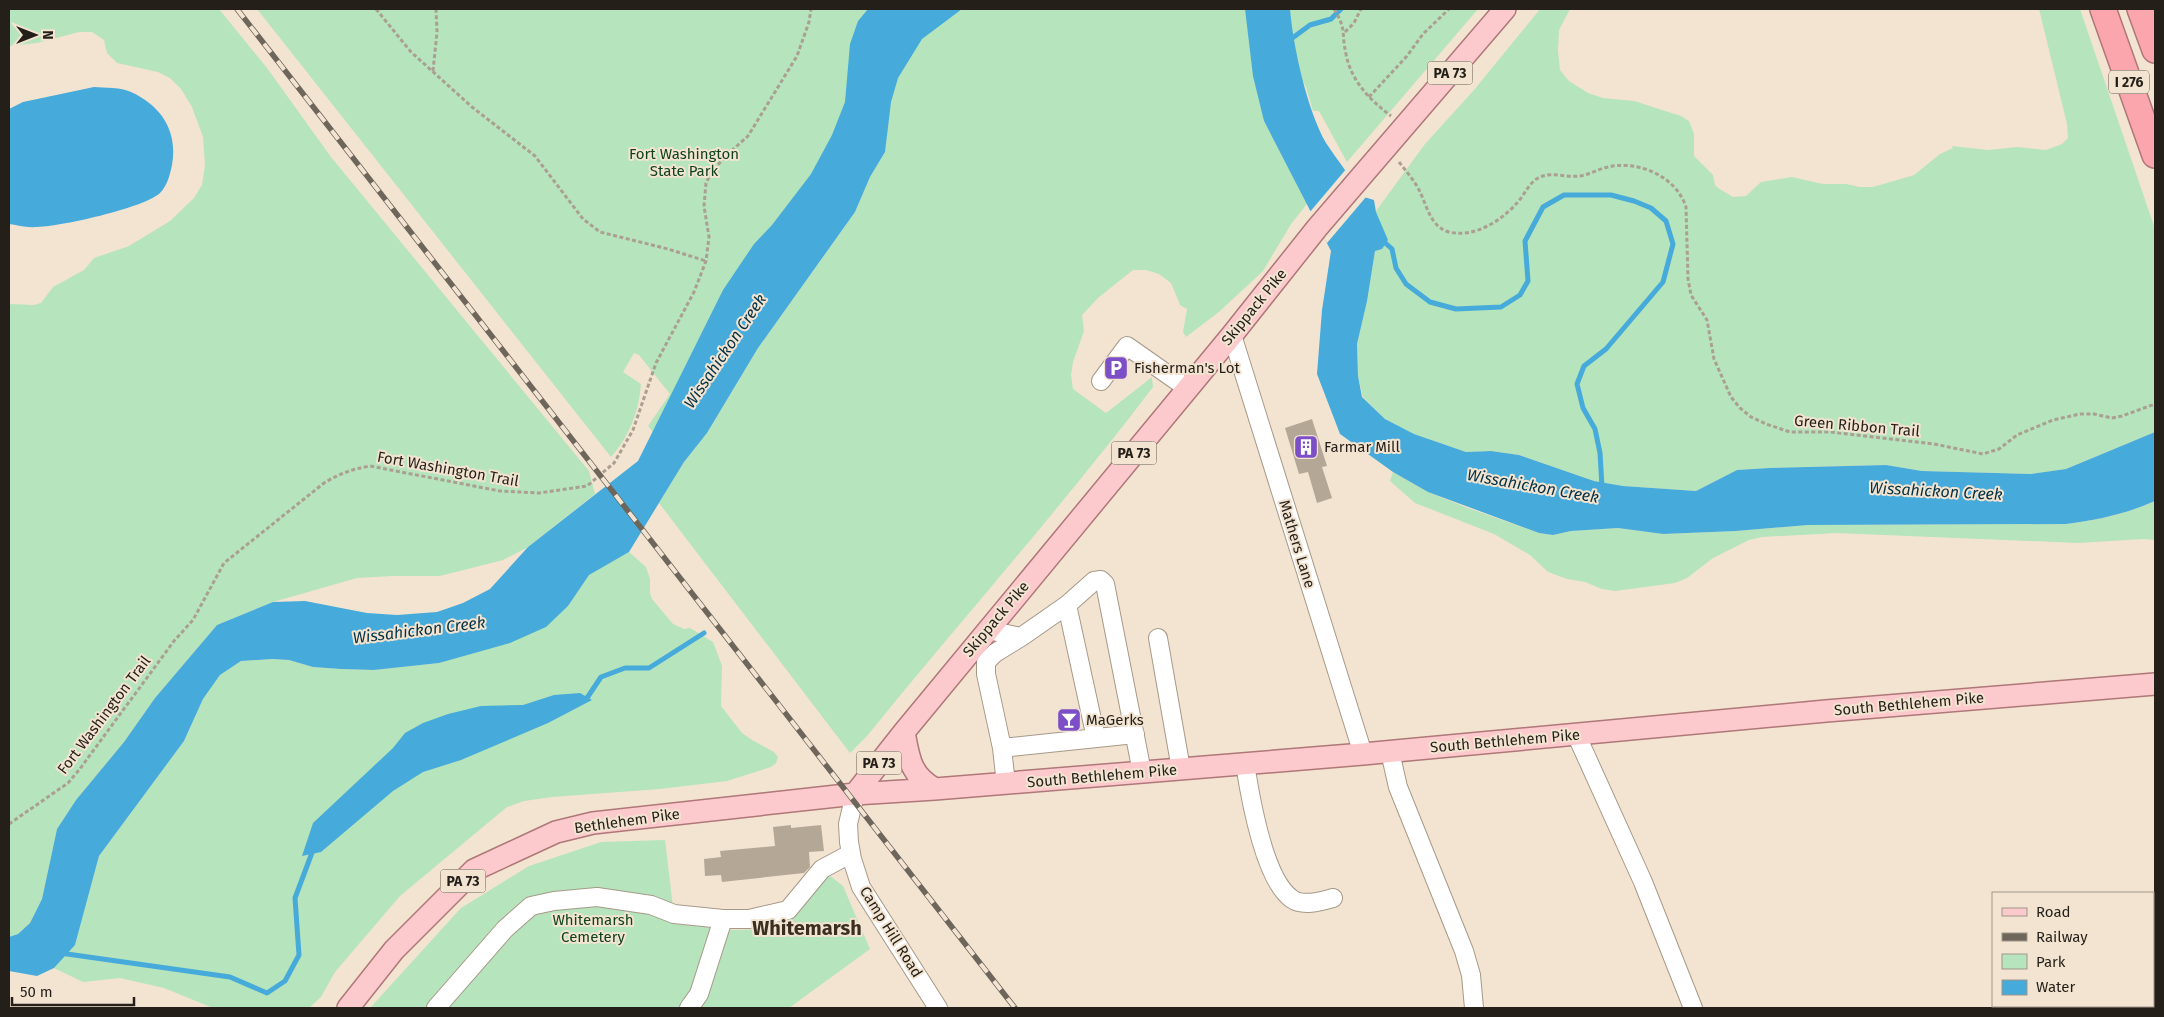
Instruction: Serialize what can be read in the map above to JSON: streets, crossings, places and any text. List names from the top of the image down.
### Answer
{
  "streets": {
    "highway": ["I 276"],
    "main road": [
      "PA 73",
      "Skippack Pike",
      "South Bethlehem Pike",
      "Bethlehem Pike"
    ],
    "street": ["Mathers Lane", "Camp Hill Road"],
    "path": ["Green Ribbon Trail", "Fort Washington Trail"]
  },
  "crossings": [
    ["Skippack Pike", "Mathers Lane"],
    ["Skippack Pike", "South Bethlehem Pike"],
    ["Skippack Pike", "Bethlehem Pike"],
    ["Skippack Pike", "Camp Hill Road"],
    ["Mathers Lane", "South Bethlehem Pike"],
    ["South Bethlehem Pike", "Bethlehem Pike"],
    ["South Bethlehem Pike", "Camp Hill Road"],
    ["Bethlehem Pike", "Camp Hill Road"]
  ],
  "districts": ["Whitemarsh"],
  "water": ["Wissahickon Creek"],
  "parks": ["Fort Washington State Park", "Whitemarsh Cemetery"],
  "places": {
    "parking": ["Fisherman's Lot"],
    "building": ["Farmar Mill"],
    "bar": ["MaGerks"]
  },
  "legend": [
    "Road",
    "Railway",
    "Park",
    "Water"
  ],
  "scale_bar": "50 m",
  "north": "right"
}
